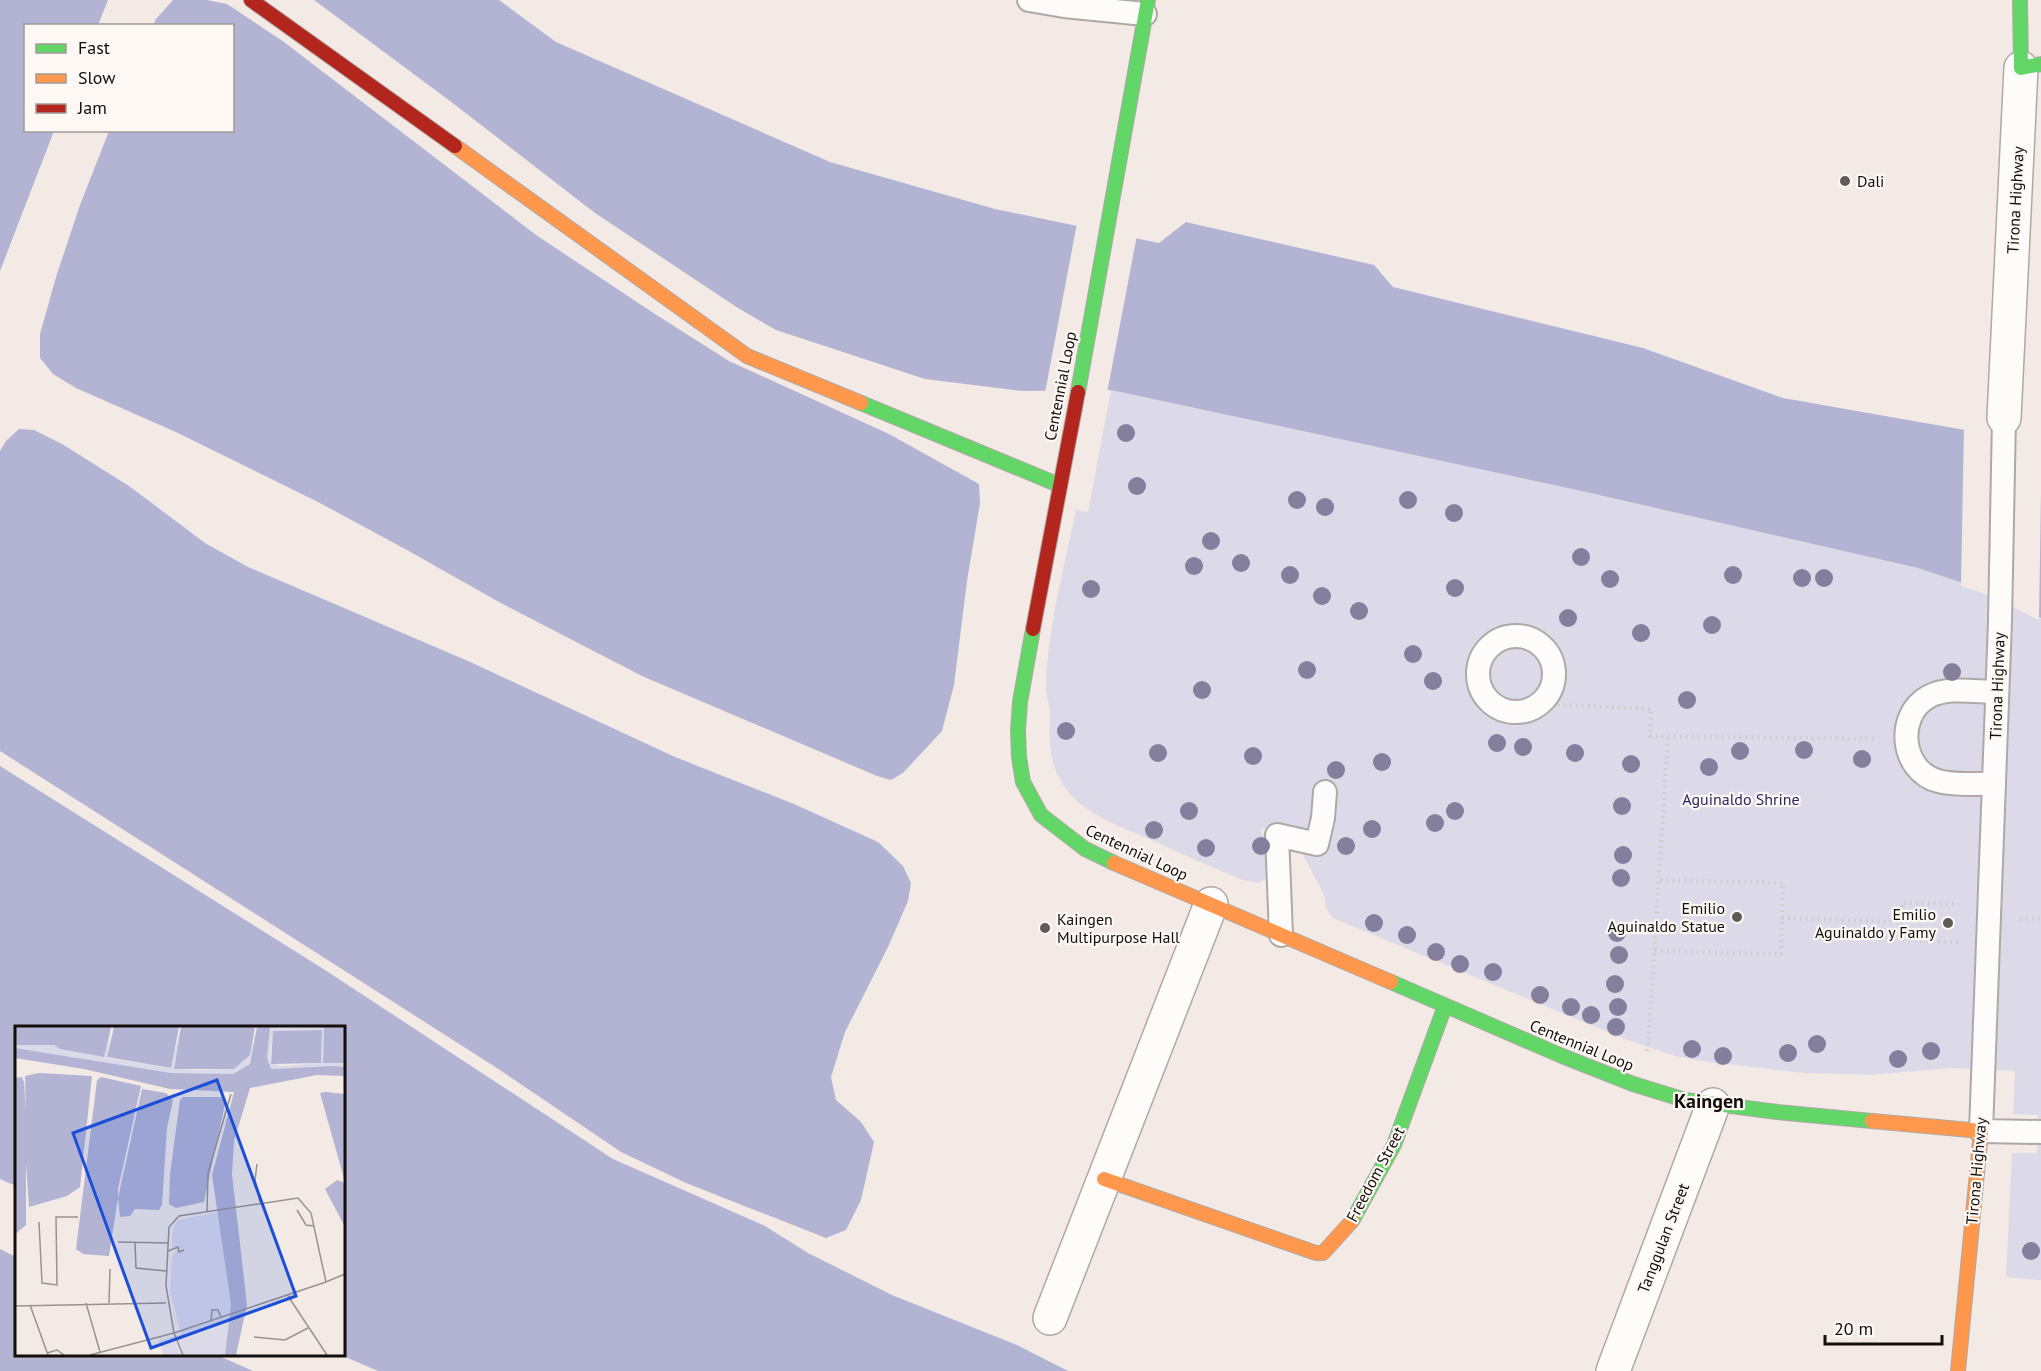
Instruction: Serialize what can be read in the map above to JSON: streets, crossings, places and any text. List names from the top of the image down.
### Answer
{
  "streets": {
    "main road": ["Tirona Highway", "Centennial Loop", "Freedom Street"],
    "street": ["Tanggulan Street"]
  },
  "crossings": [
    ["Tirona Highway", "Centennial Loop"],
    ["Centennial Loop", "Freedom Street"],
    ["Centennial Loop", "Tanggulan Street"]
  ],
  "districts": ["Kaingen"],
  "parks": ["Aguinaldo Shrine"],
  "places": [
    "Dali",
    "Emilio Aguinaldo Statue",
    "Emilio Aguinaldo y Famy",
    "Kaingen Multipurpose Hall"
  ],
  "legend": ["Fast", "Slow", "Jam"],
  "scale_bar": "20 m"
}
